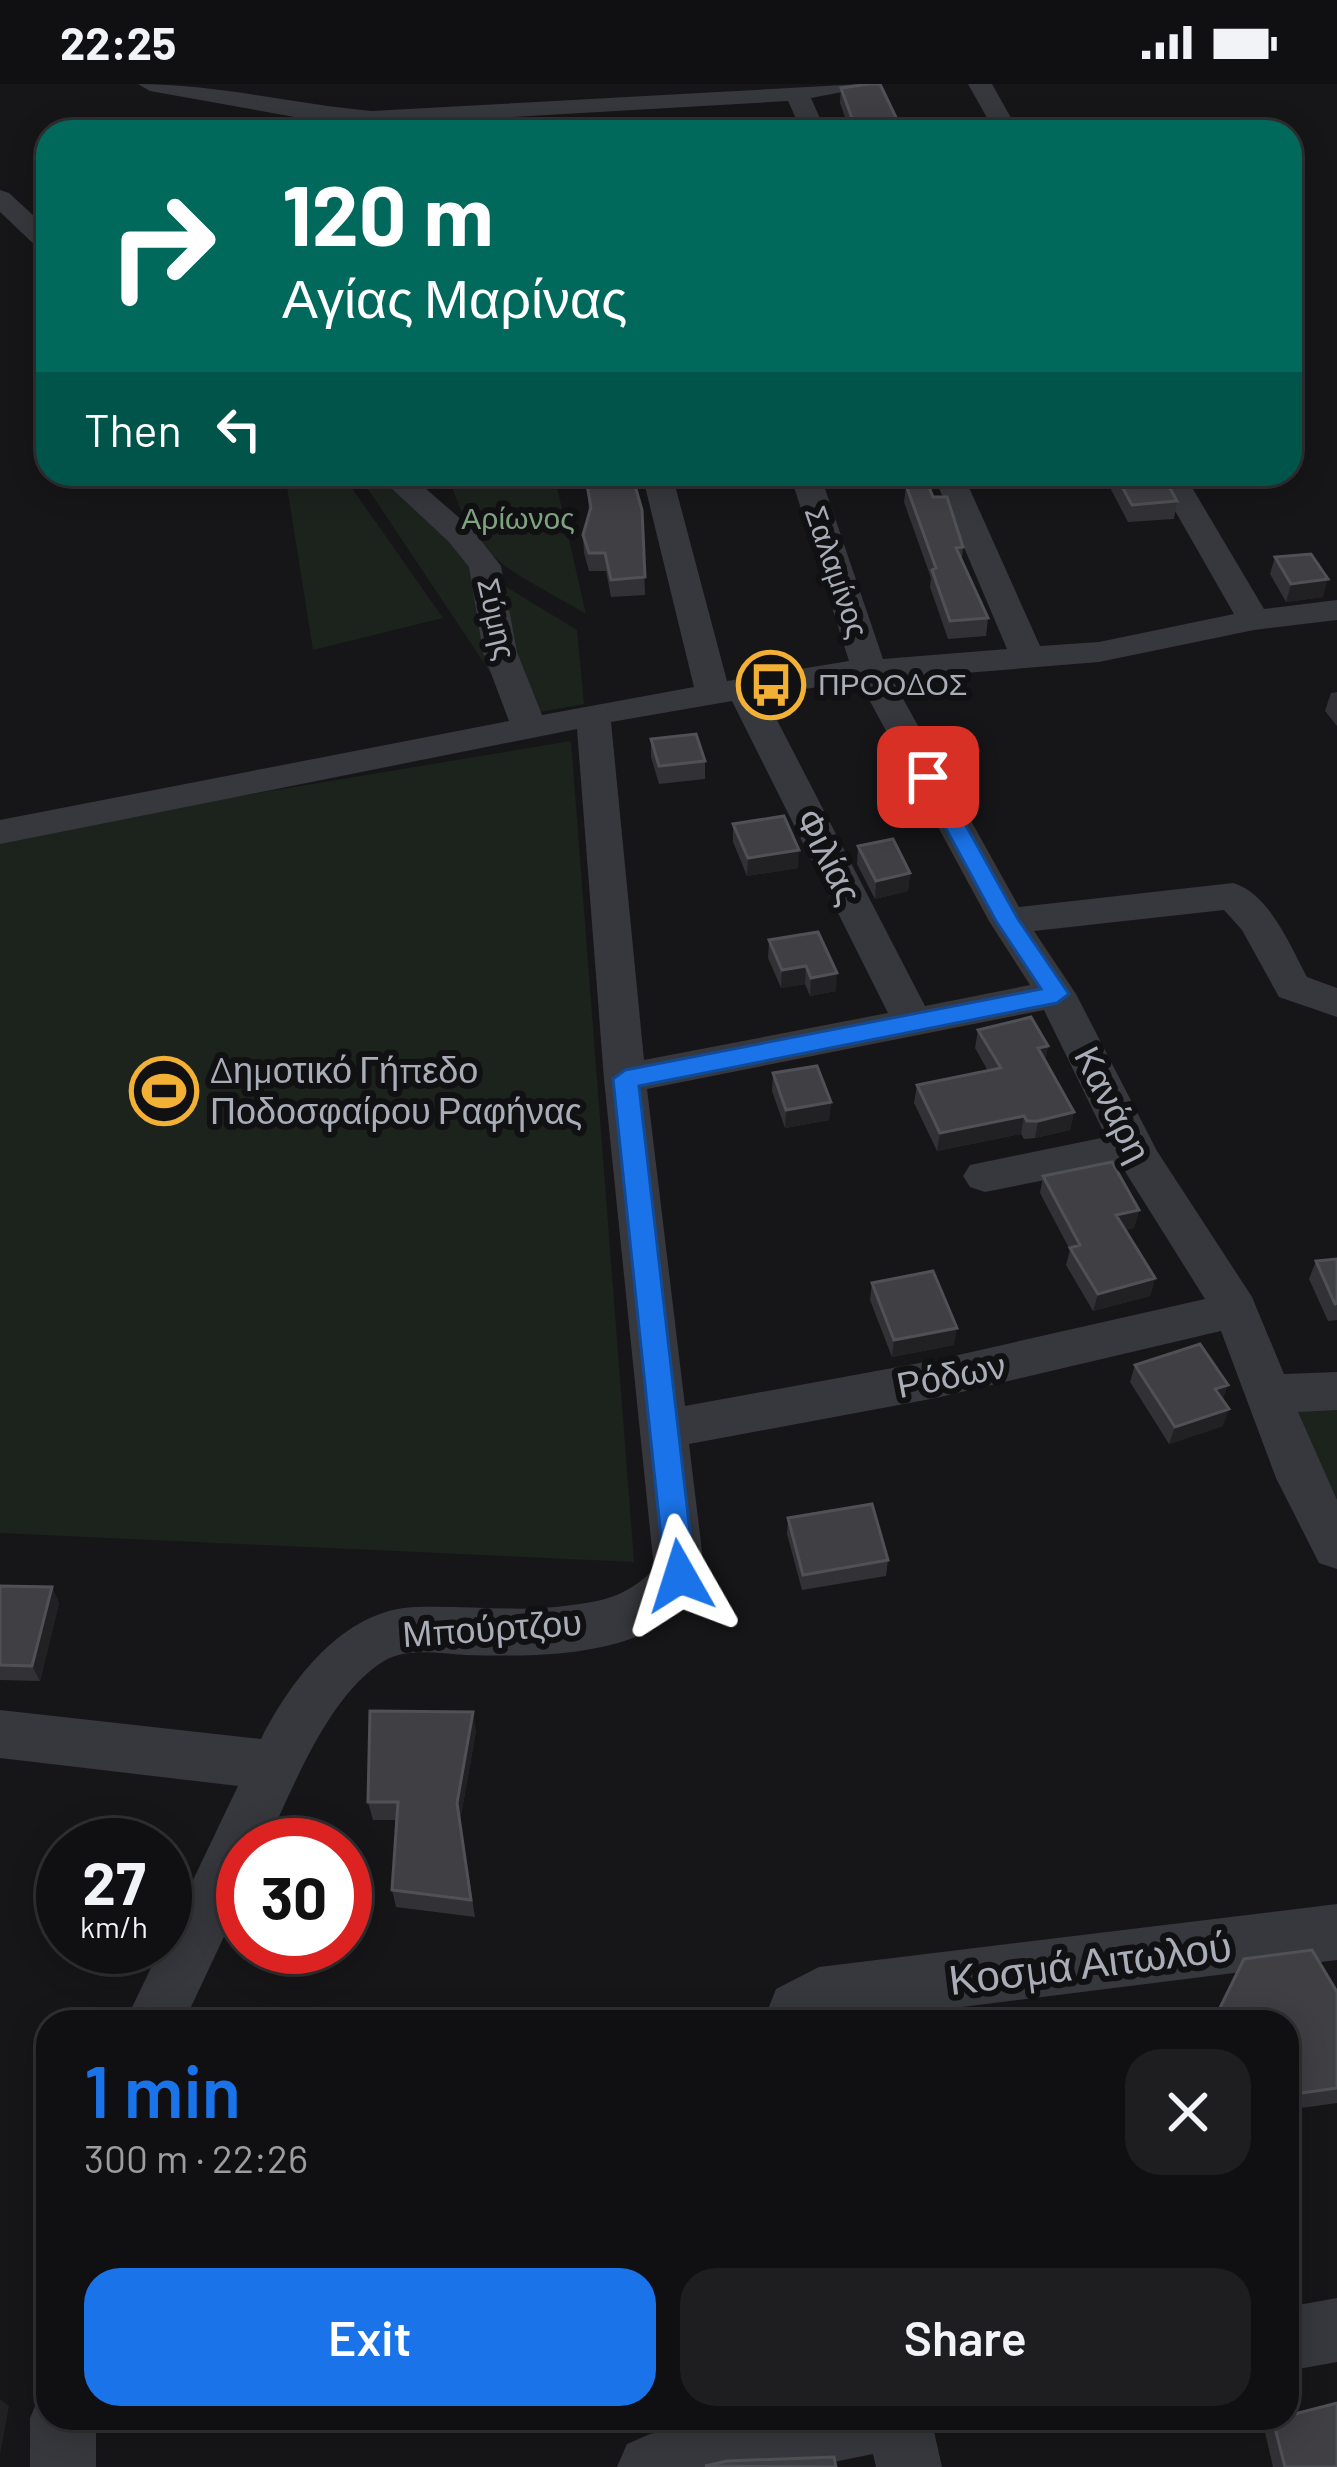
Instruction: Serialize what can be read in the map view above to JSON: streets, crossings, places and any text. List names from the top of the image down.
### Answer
{
  "streets": {
    "street": [
      "Σαλαμίνος",
      "Σύμης",
      "Φιλίας",
      "Κανάρη",
      "Ρόδων",
      "Μπούρτζου",
      "Κοσμά Αιτωλού"
    ]
  },
  "crossings": [
    ["Σαλαμίνος", "Κανάρη"],
    ["Κανάρη", "Ρόδων"],
    ["Ρόδων", "Μπούρτζου"]
  ],
  "parks": ["Αρίωνος"],
  "places": {
    "bus stop": ["ΠΡΟΟΔΟΣ"],
    "sports": ["Δημοτικό Γήπεδο Ποδοσφαίρου Ραφήνας"]
  },
  "page": {
    "status": "22:25",
    "turn": ["120 m", "Αγίας Μαρίνας"],
    "then": "Then",
    "speed": "27 km/h",
    "limit": "30",
    "heading": ["1 min", "300 m · 22:26"],
    "buttons": ["Exit", "Share"]
  }
}
